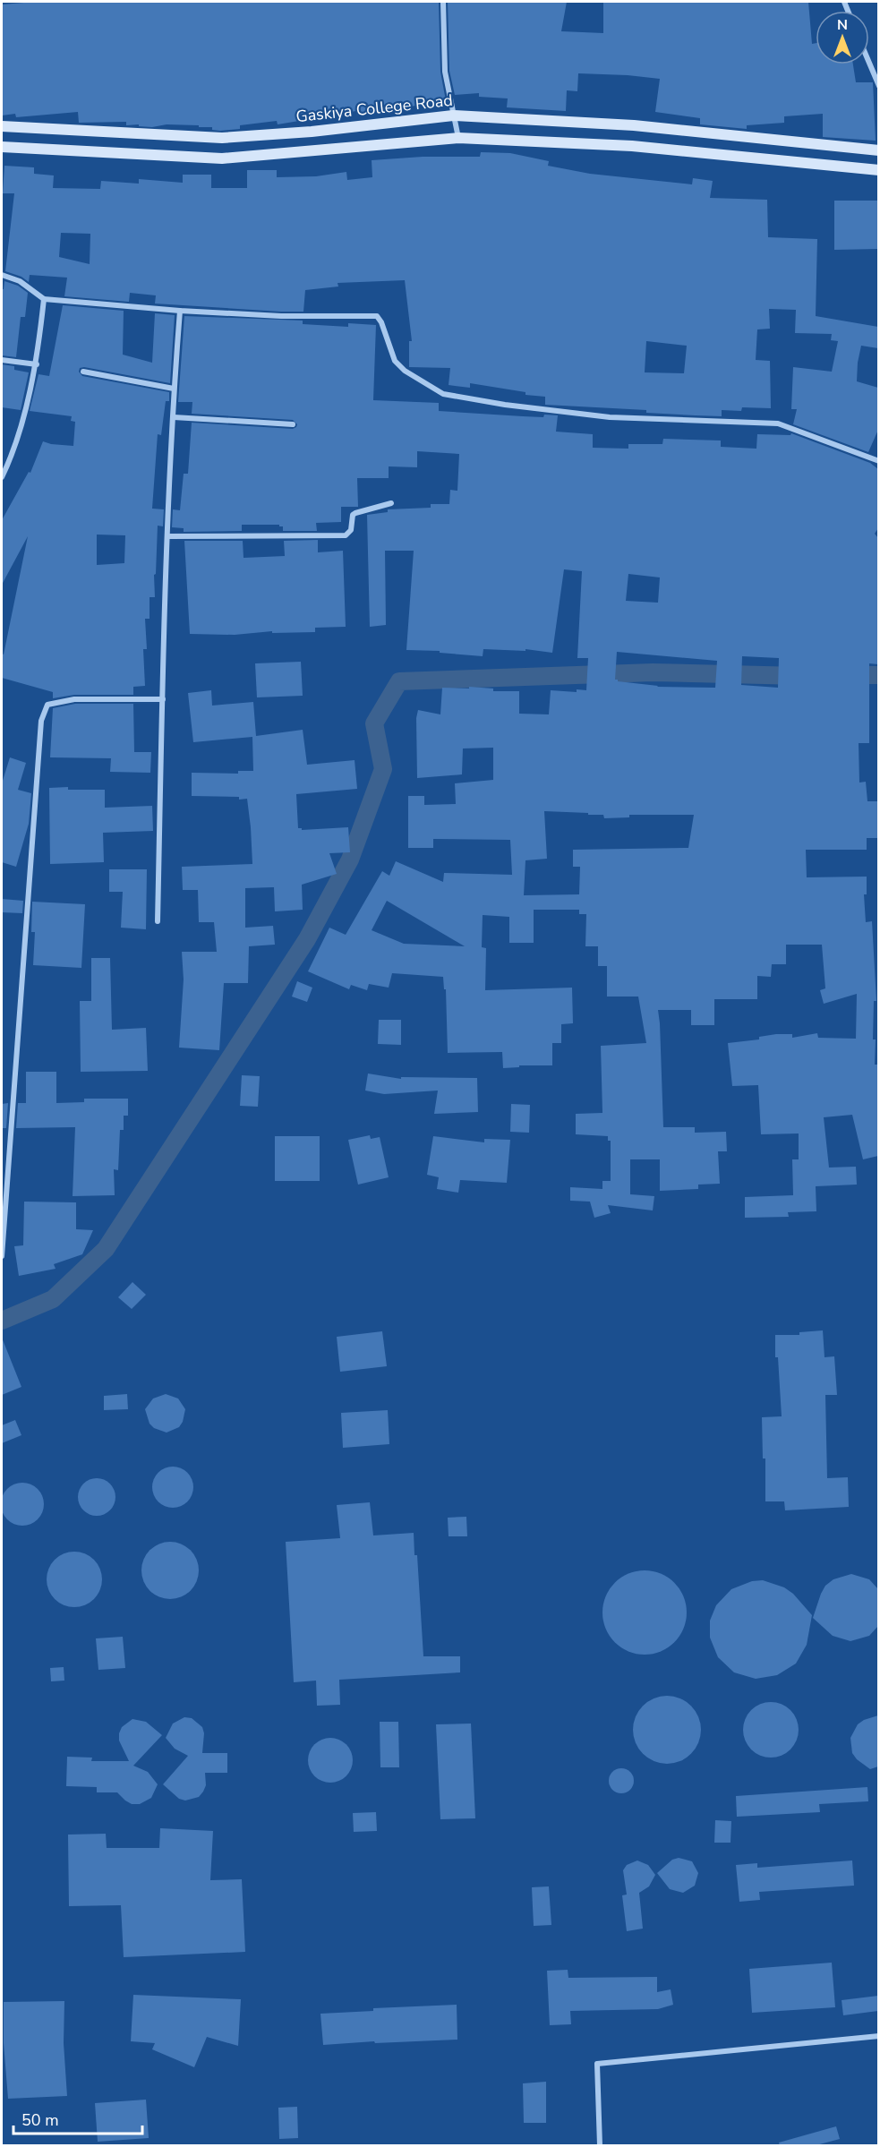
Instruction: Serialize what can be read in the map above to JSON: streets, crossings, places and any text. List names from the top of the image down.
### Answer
{
  "streets": {
    "main road": ["Gaskiya College Road"]
  },
  "scale_bar": "50 m",
  "north": "top"
}
